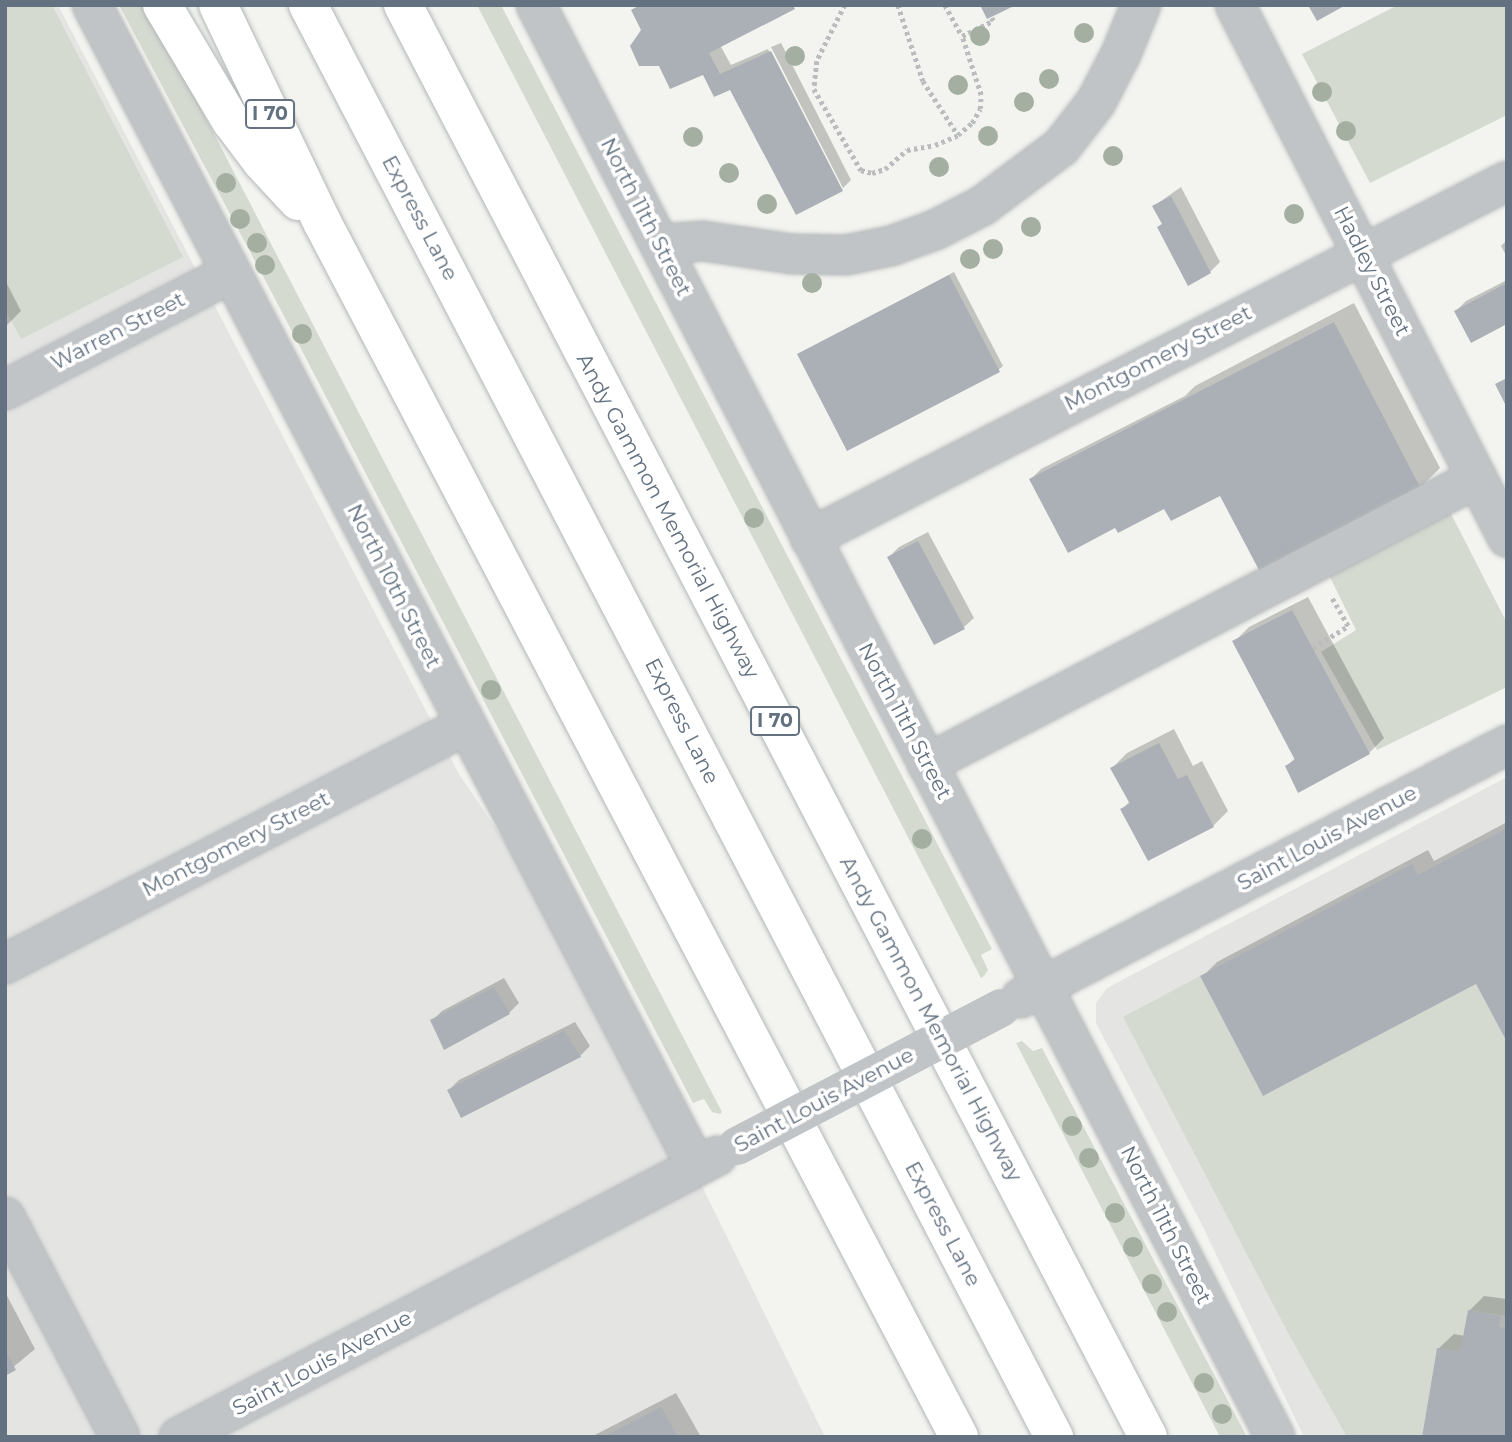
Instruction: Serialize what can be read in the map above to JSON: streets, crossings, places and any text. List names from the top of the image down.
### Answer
{
  "streets": {
    "highway": ["I 70", "Express Lane", "Andy Gammon Memorial Highway"],
    "street": [
      "North 11th Street",
      "Hadley Street",
      "Warren Street",
      "Montgomery Street",
      "North 10th Street",
      "Saint Louis Avenue"
    ]
  },
  "crossings": [
    ["North 11th Street", "Montgomery Street"],
    ["North 11th Street", "Saint Louis Avenue"],
    ["Hadley Street", "Montgomery Street"],
    ["Warren Street", "North 10th Street"],
    ["Montgomery Street", "North 10th Street"],
    ["North 10th Street", "Saint Louis Avenue"]
  ]
}
